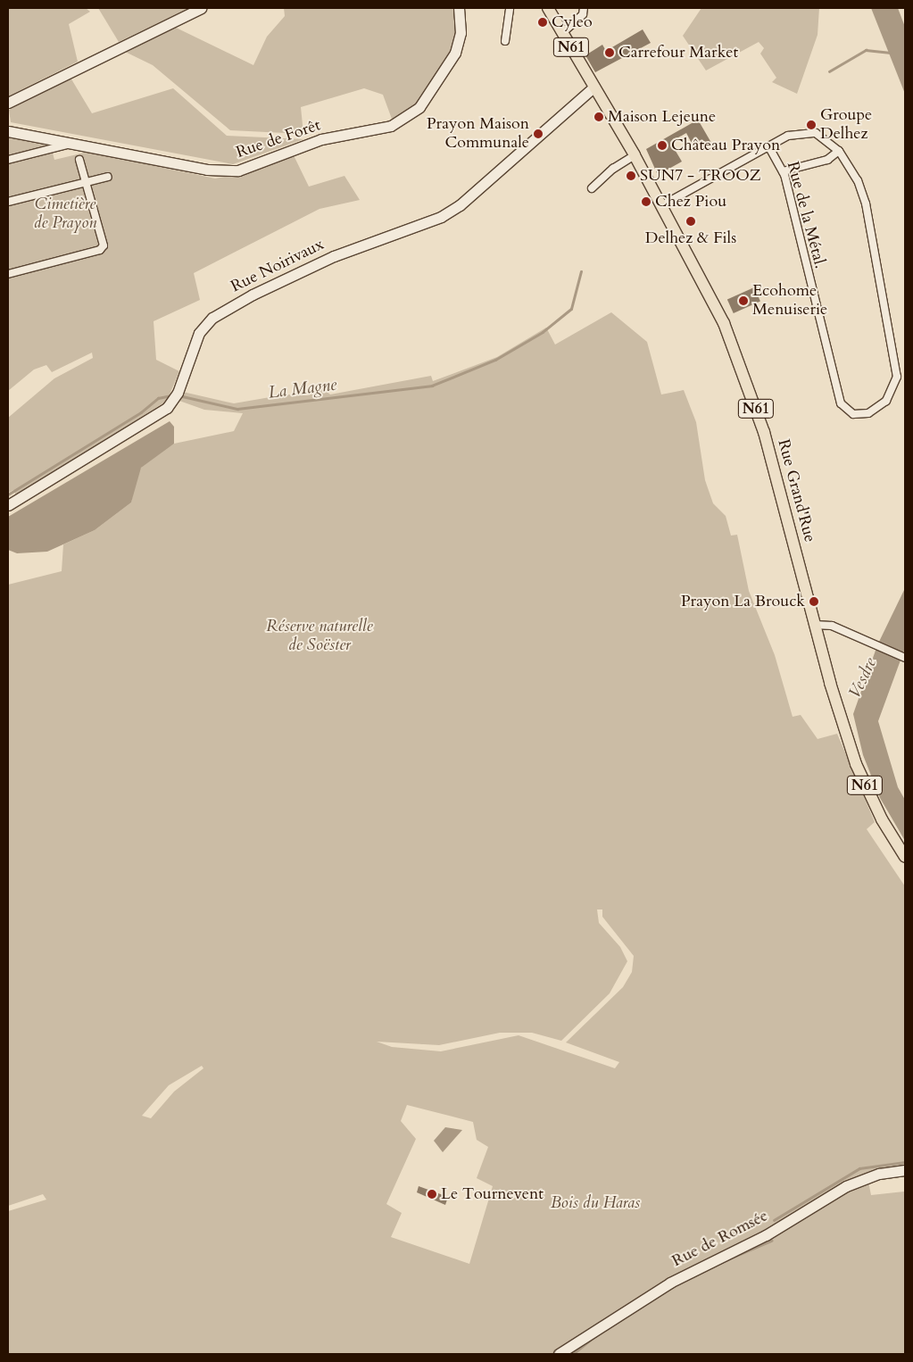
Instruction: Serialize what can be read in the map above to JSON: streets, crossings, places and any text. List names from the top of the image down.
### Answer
{
  "streets": {
    "main road": ["N61", "Rue Grand'Rue"],
    "street": [
      "Rue de Forêt",
      "Rue de la Métal.",
      "Rue Noirivaux",
      "Rue de Romsée"
    ]
  },
  "crossings": [
    ["Rue de la Métal.", "Rue Grand'Rue"],
    ["Rue Noirivaux", "Rue Grand'Rue"]
  ],
  "water": ["La Magne", "Vesdre"],
  "parks": ["Cimetière de Prayon", "Réserve naturelle de Soëster", "Bois du Haras"],
  "places": [
    "Cyleo",
    "Carrefour Market",
    "Maison Lejeune",
    "Groupe Delhez",
    "Prayon Maison Communale",
    "Château Prayon",
    "SUN7 - TROOZ",
    "Chez Piou",
    "Delhez & Fils",
    "Ecohome Menuiserie",
    "Prayon La Brouck",
    "Le Tournevent"
  ]
}
